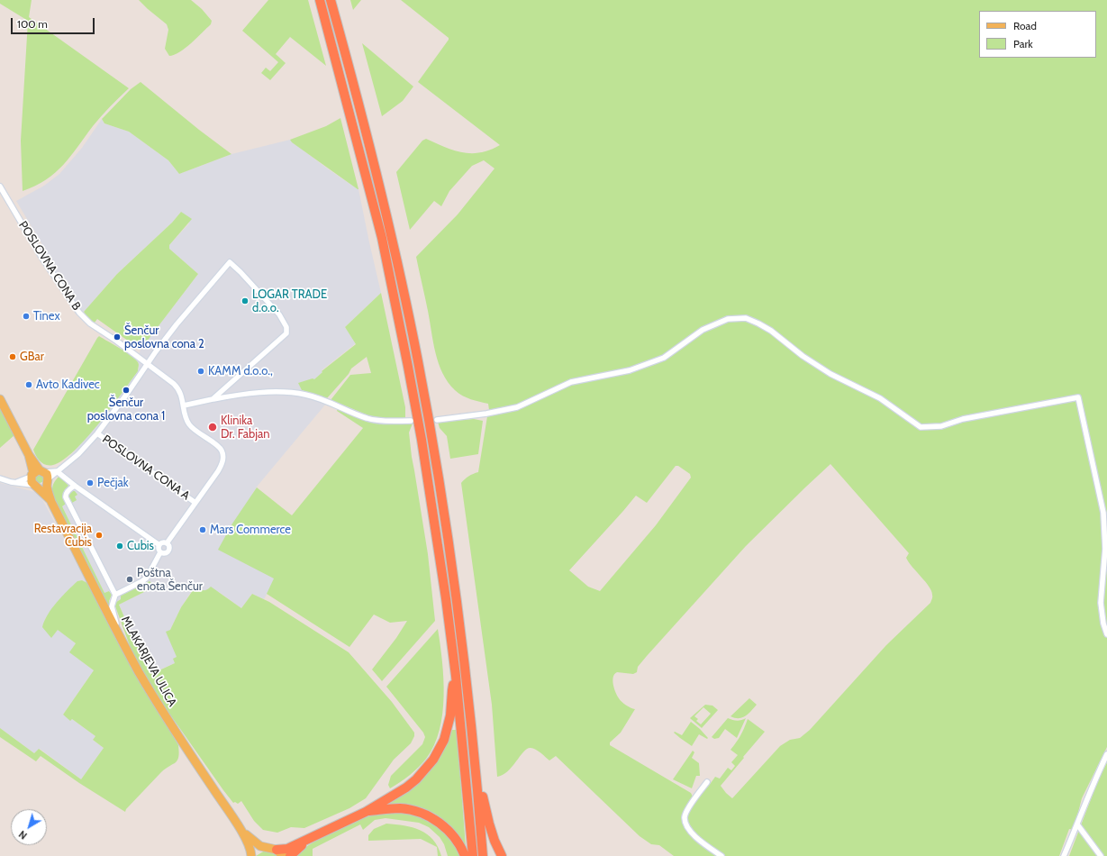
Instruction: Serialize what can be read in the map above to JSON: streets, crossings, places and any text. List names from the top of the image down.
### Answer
{
  "streets": {
    "main road": ["MLAKARJEVA ULICA"],
    "street": ["POSLOVNA CONA B", "POSLOVNA CONA A"]
  },
  "crossings": [
    ["POSLOVNA CONA B", "POSLOVNA CONA A"]
  ],
  "places": [
    "LOGAR TRADE d.o.o.",
    "Tinex",
    "Šenčur poslovna cona 2",
    "GBar",
    "KAMM d.o.o.,",
    "Avto Kadivec",
    "Šenčur poslovna cona 1",
    "Klinika Dr. Fabjan",
    "Pečjak",
    "Mars Commerce",
    "Restavracija Cubis",
    "Cubis",
    "Poštna enota Šenčur"
  ],
  "legend": ["Road", "Park"],
  "scale_bar": "100 m",
  "north": "bottom left"
}
